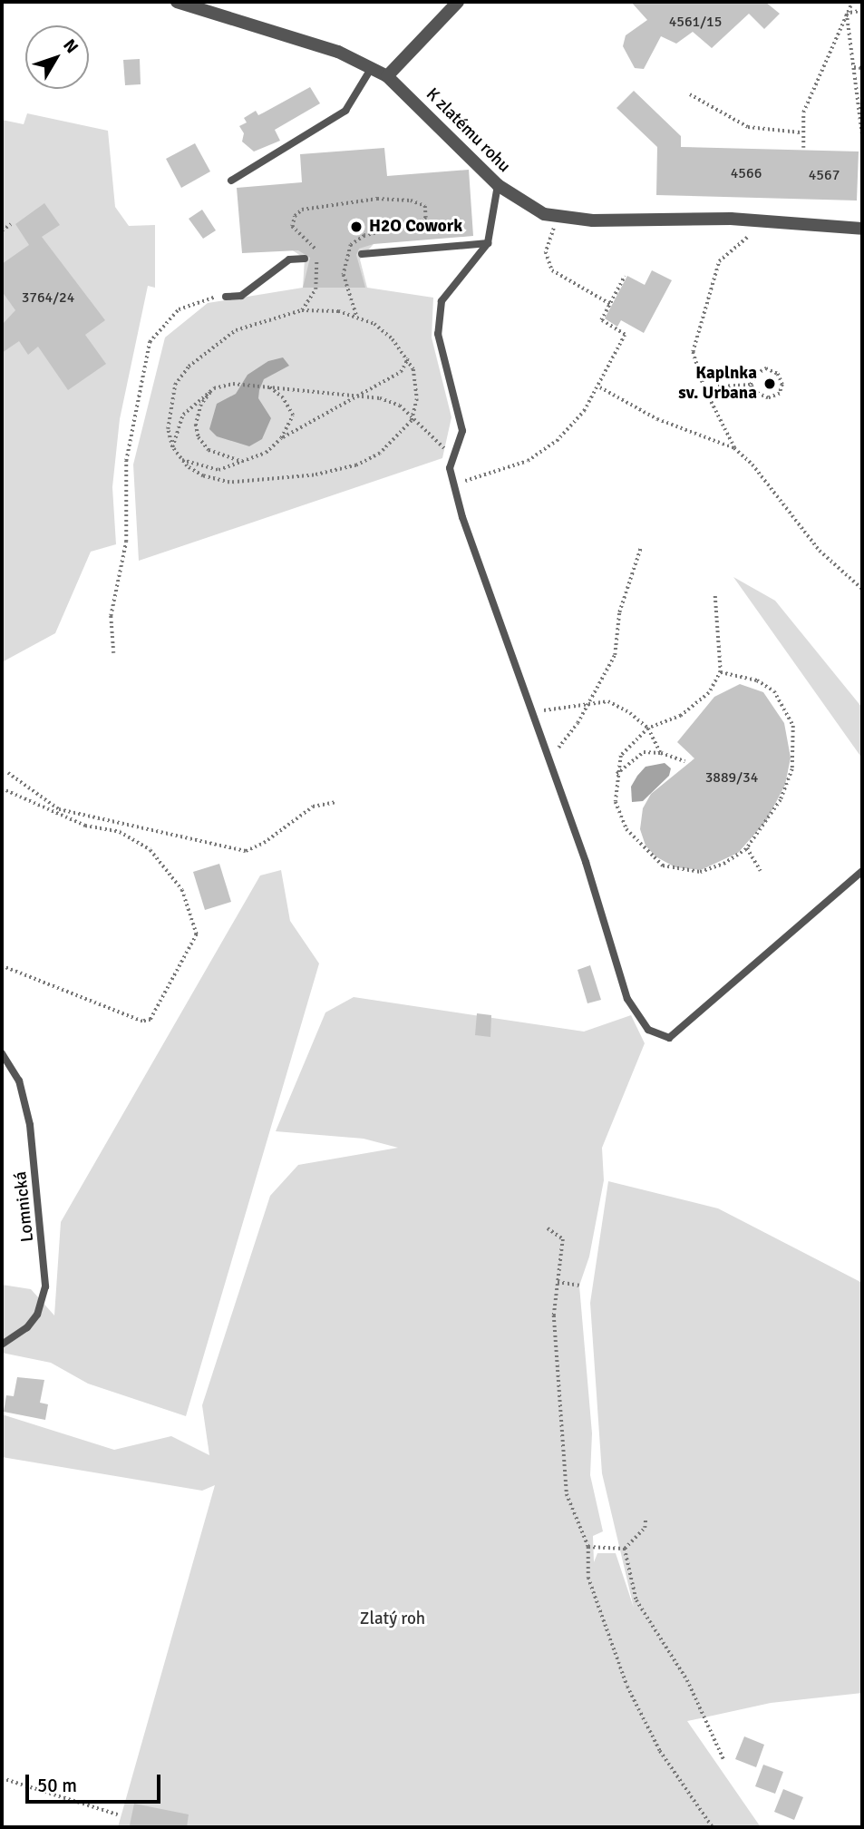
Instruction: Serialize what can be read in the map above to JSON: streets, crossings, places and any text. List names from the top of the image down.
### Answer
{
  "streets": {
    "street": ["K zlatému rohu"],
    "lane": ["Lomnická"]
  },
  "parks": ["Zlatý roh"],
  "places": ["H2O Cowork", "Kaplnka sv. Urbana"],
  "house_numbers": [
    "4561/15",
    "4566",
    "4567",
    "3764/24",
    "3889/34"
  ],
  "scale_bar": "50 m",
  "north": "top right"
}
